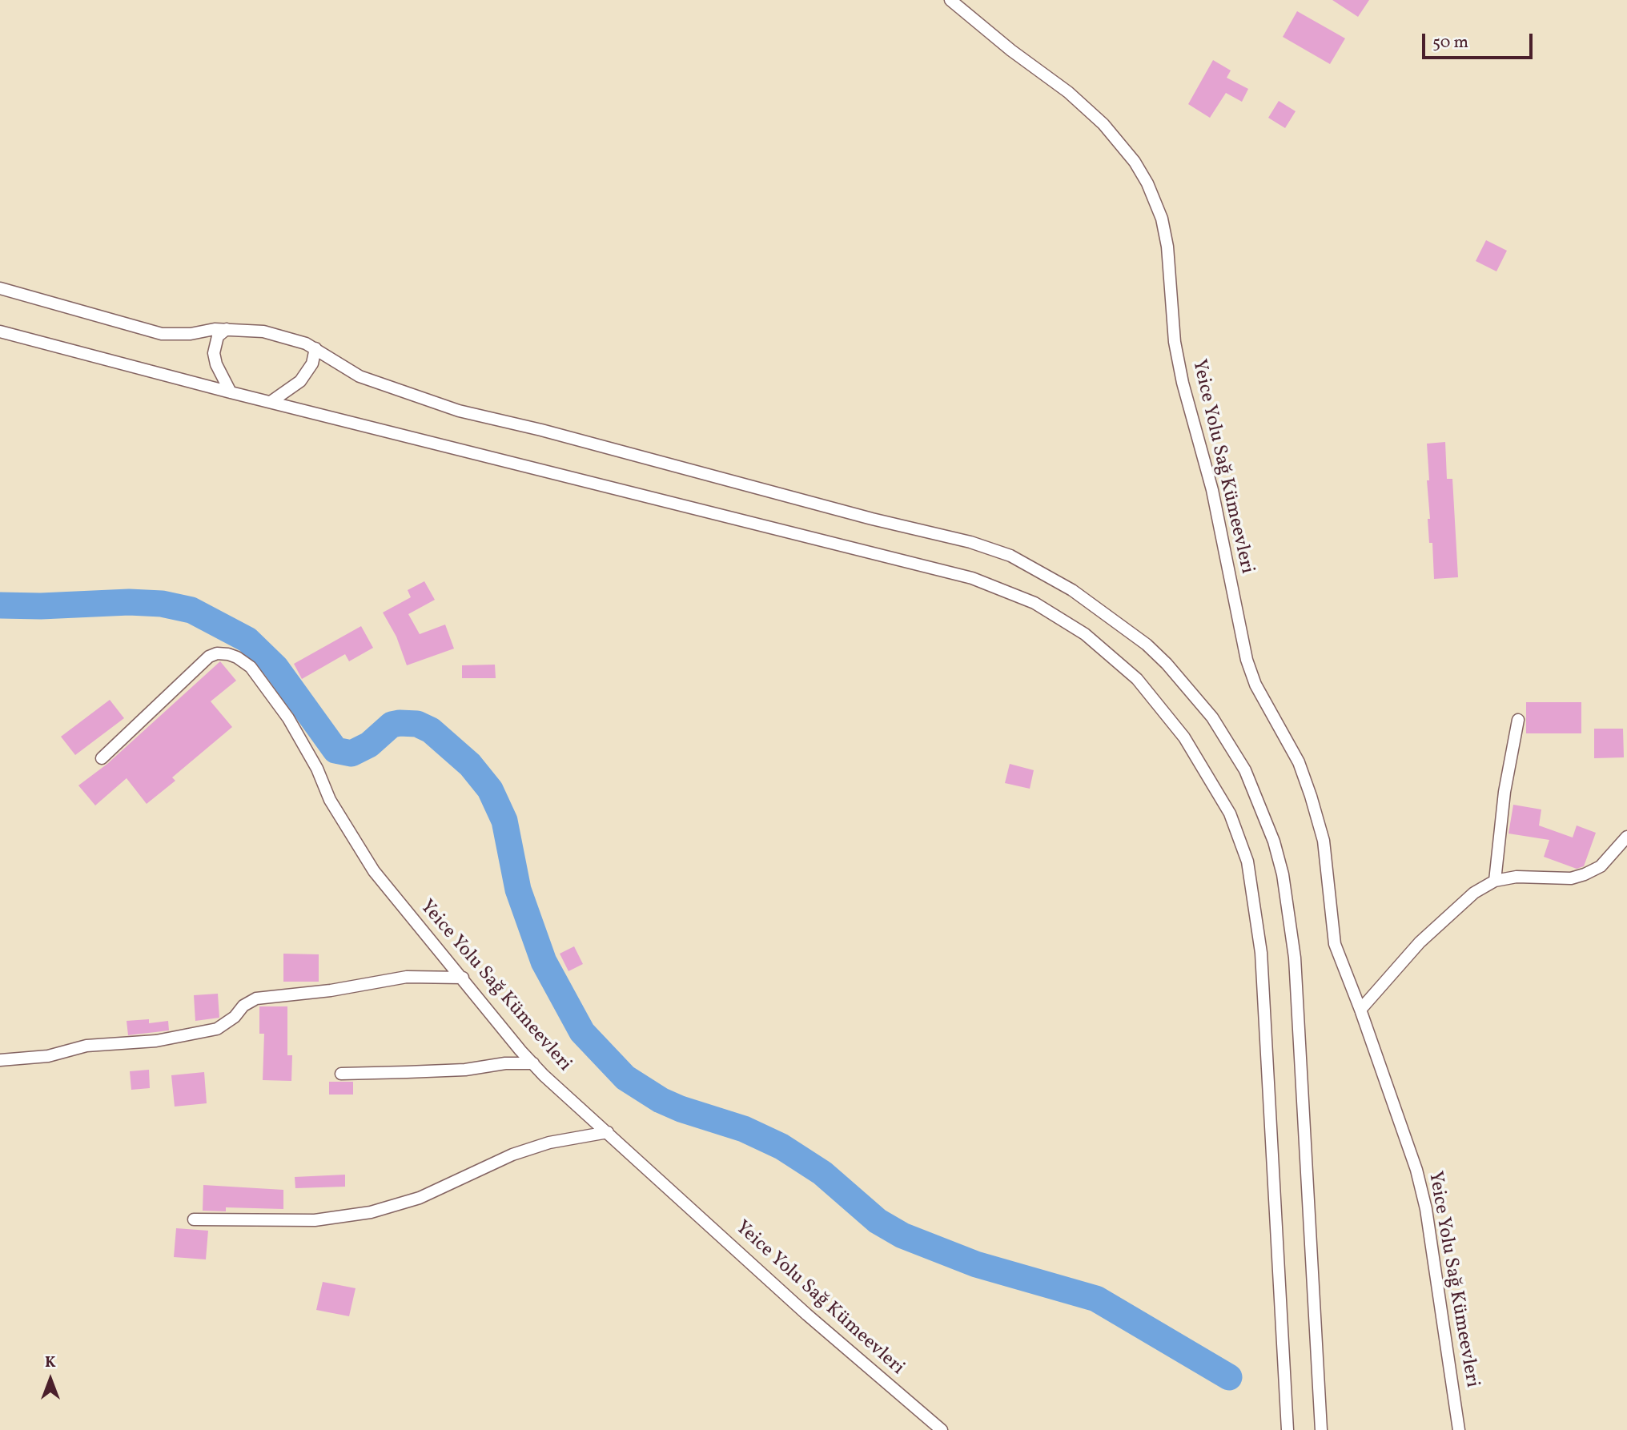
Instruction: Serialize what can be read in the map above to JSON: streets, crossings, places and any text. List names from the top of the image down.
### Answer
{
  "streets": {
    "street": ["Yeice Yolu Sağ Kümeevleri"]
  },
  "scale_bar": "50 m",
  "north": "top"
}
